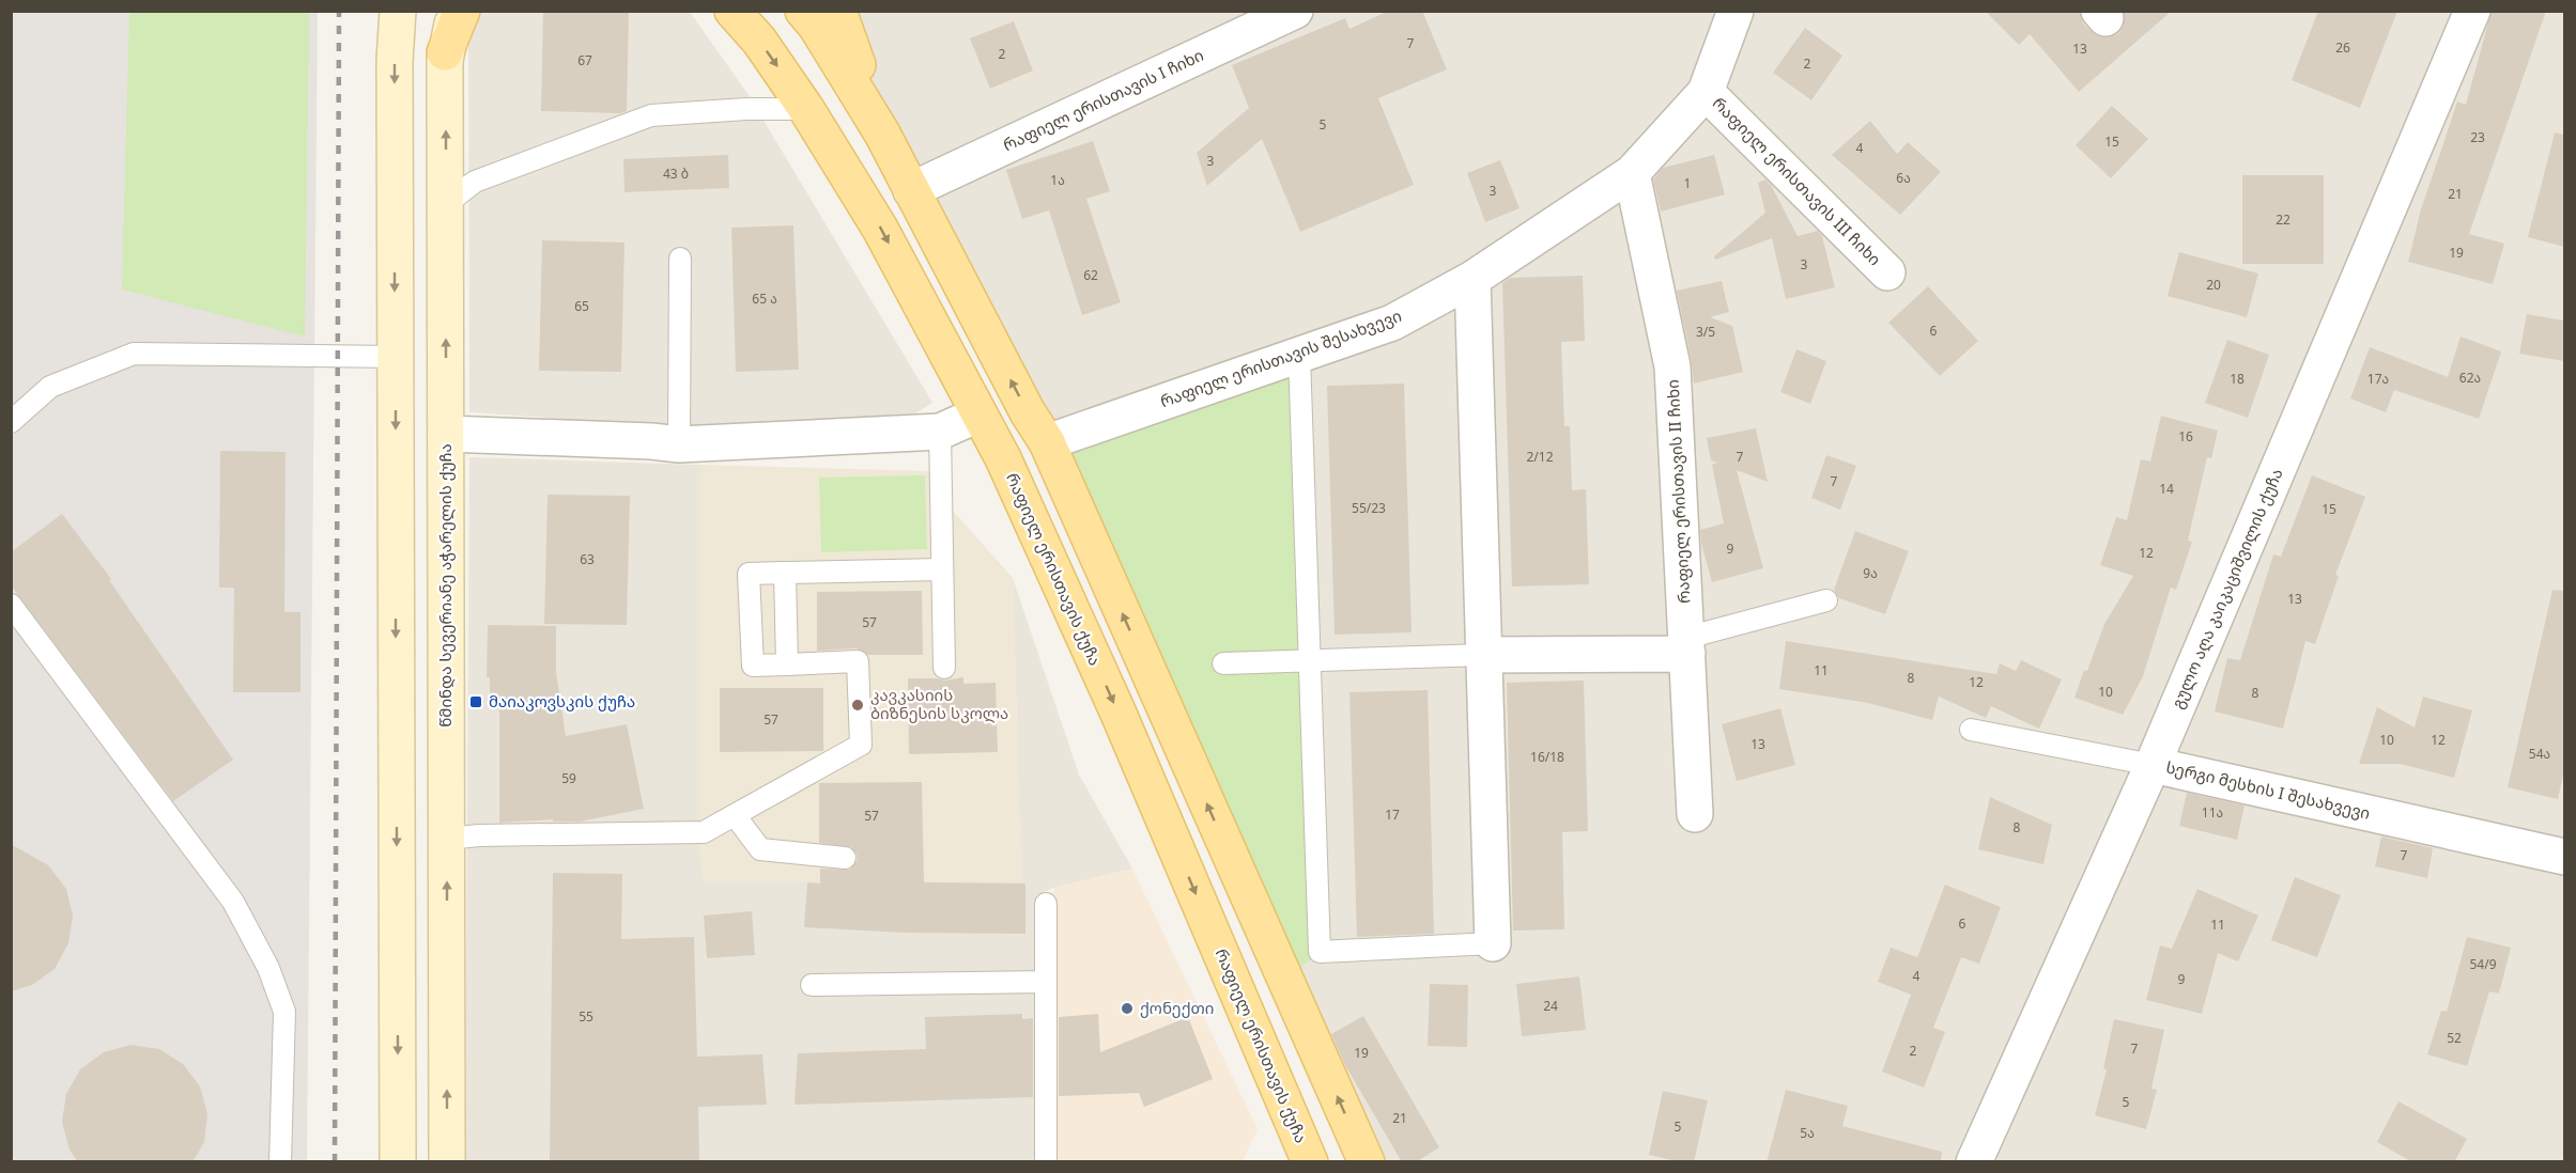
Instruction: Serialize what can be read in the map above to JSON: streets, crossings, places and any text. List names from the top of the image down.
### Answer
{
  "streets": {
    "main road": ["რაფიელ ერისთავის ქუჩა", "წმინდა სევერიანე აჭარელის ქუჩა"],
    "street": [
      "რაფიელ ერისთავის I ჩიხი",
      "რაფიელ ერისთავის III ჩიხი",
      "რაფიელ ერისთავის შესახვევი",
      "რაფიელ ერისთავის II ჩიხი",
      "გულო აღა კაიკაციშვილის ქუჩა",
      "სერგი მესხის I შესახვევი"
    ]
  },
  "crossings": [
    ["რაფიელ ერისთავის III ჩიხი", "რაფიელ ერისთავის შესახვევი"],
    ["რაფიელ ერისთავის შესახვევი", "რაფიელ ერისთავის II ჩიხი"],
    ["გულო აღა კაიკაციშვილის ქუჩა", "სერგი მესხის I შესახვევი"]
  ],
  "places": {
    "transit": ["მაიაკოვსკის ქუჩა"],
    "other": ["კავკასიის ბიზნესის სკოლა", "ქონექთი"]
  },
  "house_numbers": [
    "7",
    "26",
    "13",
    "2",
    "67",
    "2",
    "5",
    "23",
    "15",
    "4",
    "3",
    "43 ბ",
    "6ა",
    "1ა",
    "1",
    "3",
    "21",
    "22",
    "19",
    "3",
    "62",
    "20",
    "65 ა",
    "65",
    "6",
    "3/5",
    "62ა",
    "18",
    "17ა",
    "16",
    "2/12",
    "7",
    "7",
    "14",
    "55/23",
    "15",
    "9",
    "12",
    "63",
    "9ა",
    "13",
    "57",
    "11",
    "8",
    "12",
    "10",
    "8",
    "57",
    "10",
    "12",
    "13",
    "54ა",
    "16/18",
    "59",
    "11ა",
    "17",
    "57",
    "8",
    "7",
    "6",
    "11",
    "54/9",
    "4",
    "9",
    "24",
    "55",
    "52",
    "7",
    "2",
    "19",
    "5",
    "21",
    "5",
    "5ა"
  ]
}
